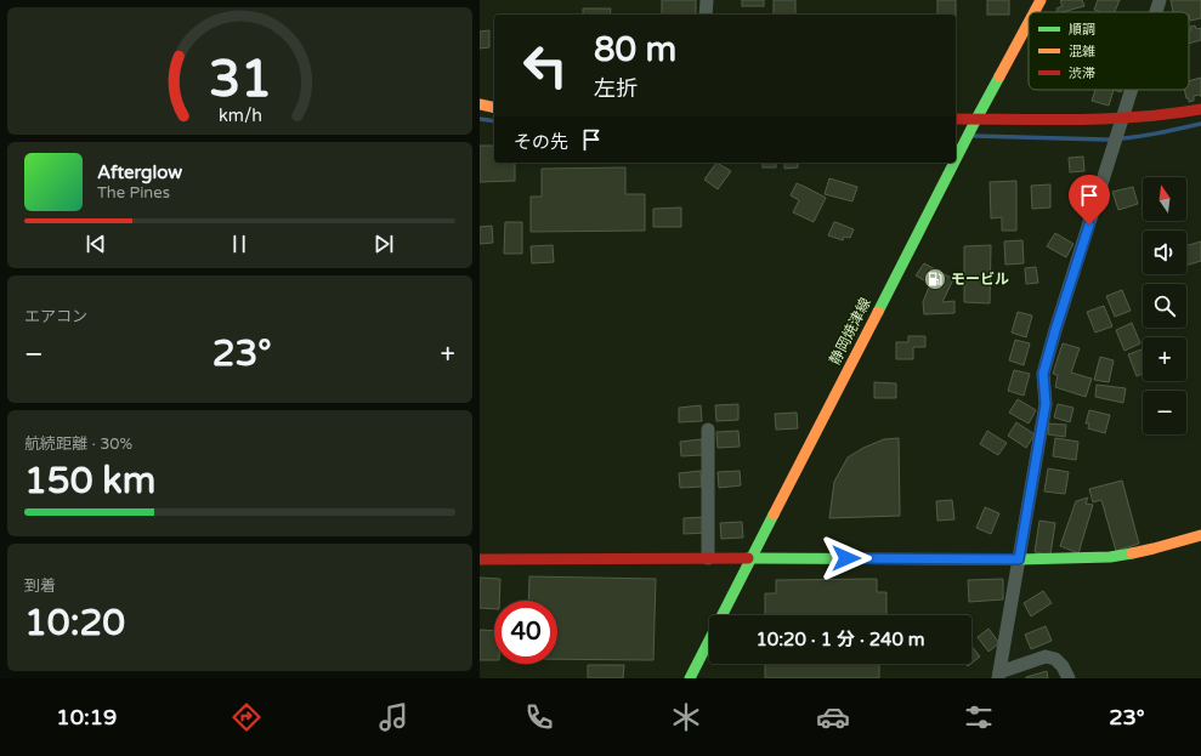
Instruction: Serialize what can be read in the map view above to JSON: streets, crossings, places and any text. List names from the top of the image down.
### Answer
{
  "streets": {
    "street": ["静岡焼津線"]
  },
  "places": {
    "fuel station": ["モービル"]
  },
  "legend": ["順調", "混雑", "渋滞"],
  "north": "top",
  "page": {
    "turn": ["80 m", "左折"],
    "then": "その先",
    "song": ["Afterglow", "The Pines"],
    "map_buttons": ["+", "−"],
    "tile": [
      "エアコン",
      ["航続距離 · 30%", "150 km"],
      ["到着", "10:20"]
    ],
    "heat": ["−", "23°", "+"],
    "limit": "40",
    "trip": "10:20 · 1 分 · 240 m",
    "tabs": ["10:19", "23°"],
    "gauge": ["31", "km/h"]
  }
}
